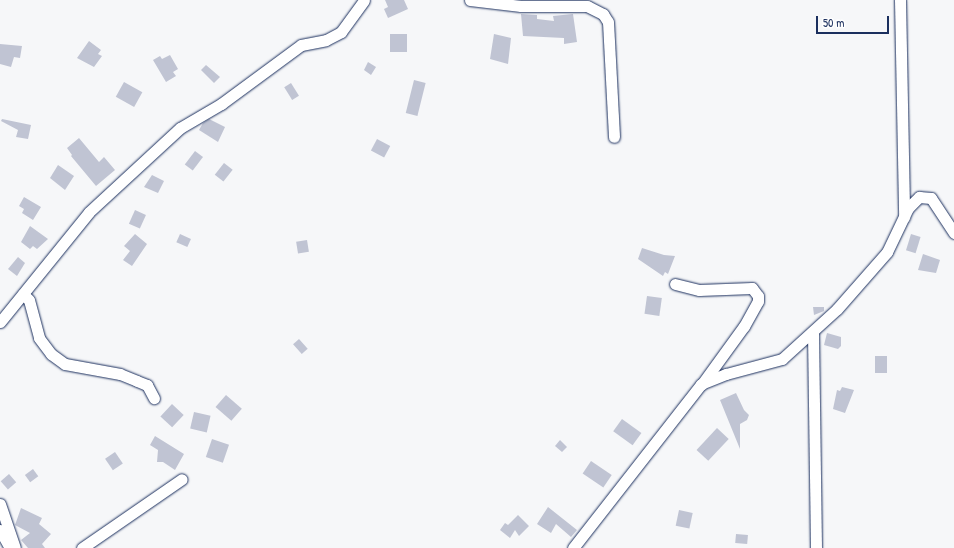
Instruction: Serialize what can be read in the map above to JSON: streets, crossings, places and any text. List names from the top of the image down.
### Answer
{
  "scale_bar": "50 m"
}
